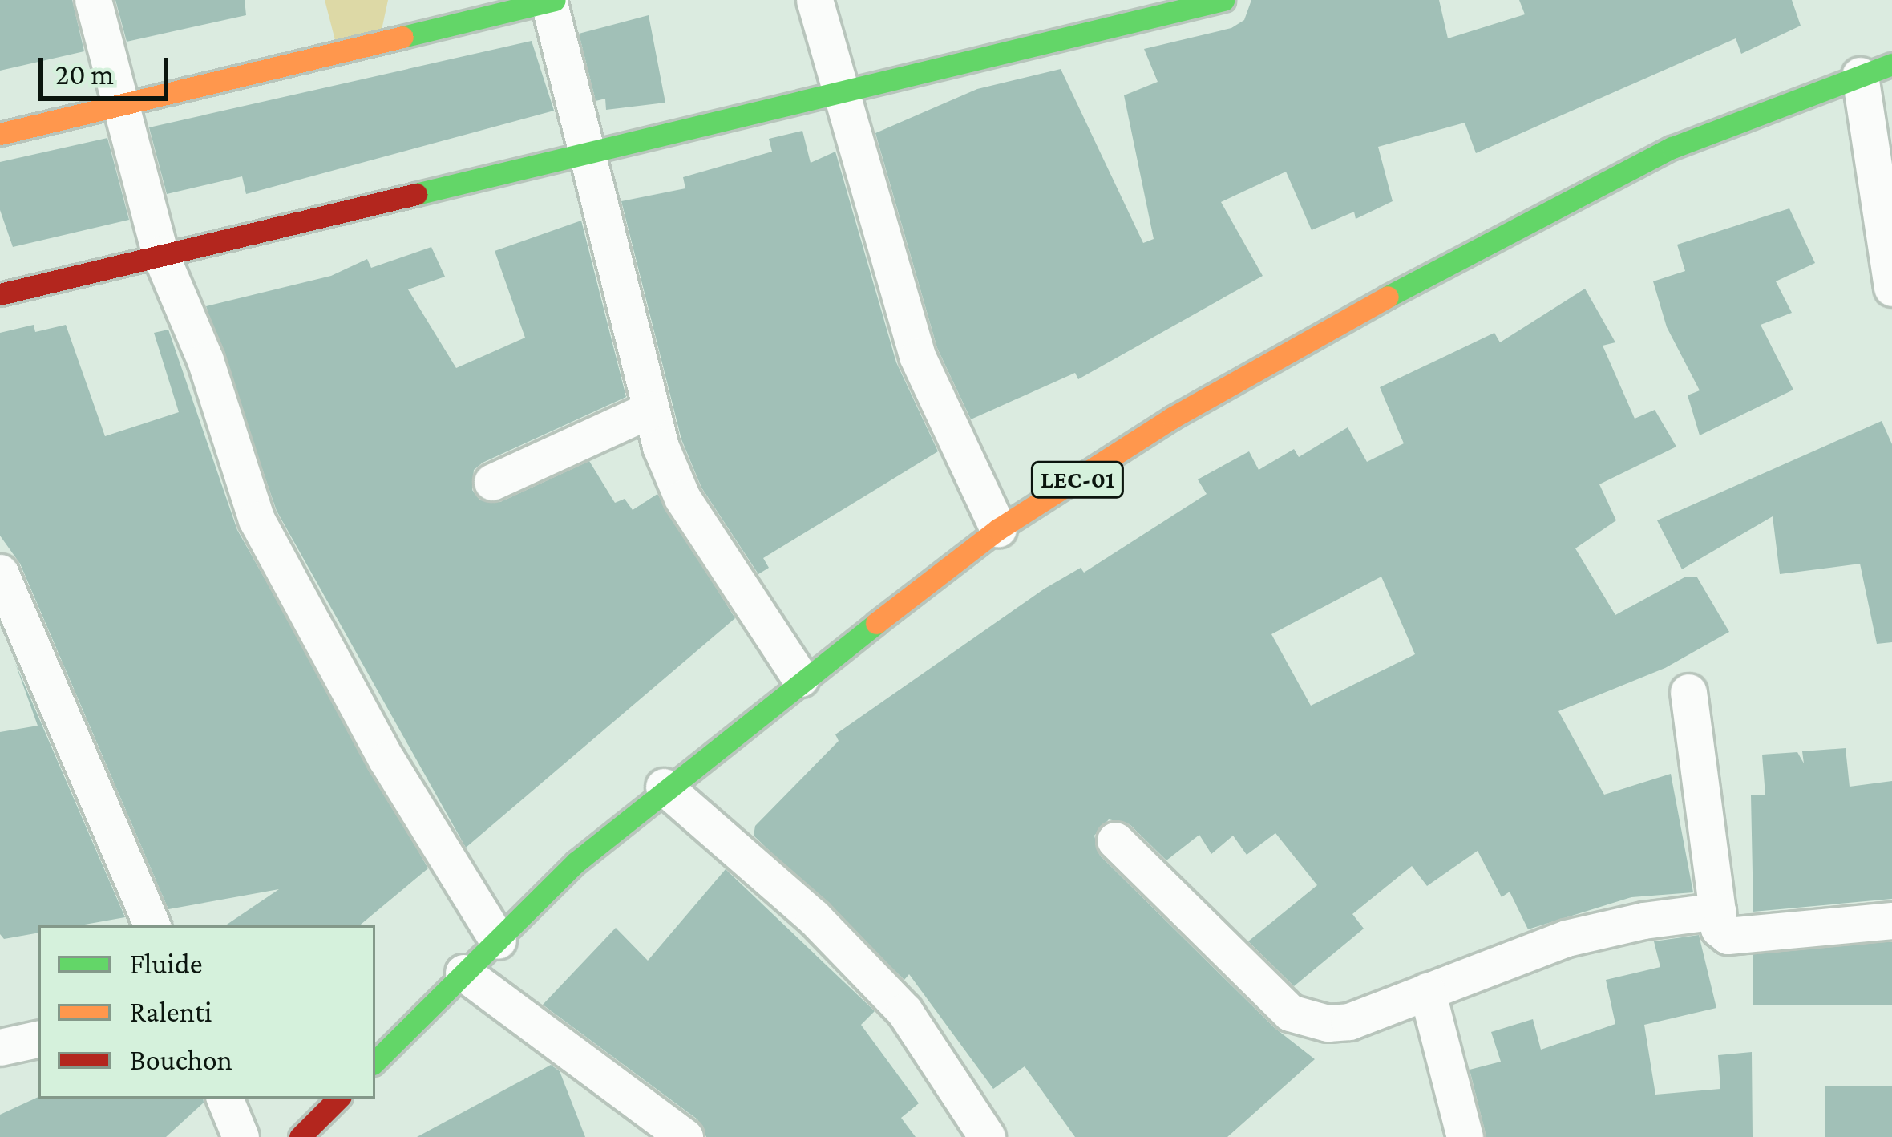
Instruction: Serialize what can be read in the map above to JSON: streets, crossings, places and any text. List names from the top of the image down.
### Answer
{
  "streets": {
    "main road": ["LEC-01"]
  },
  "legend": ["Fluide", "Ralenti", "Bouchon"],
  "scale_bar": "20 m"
}
